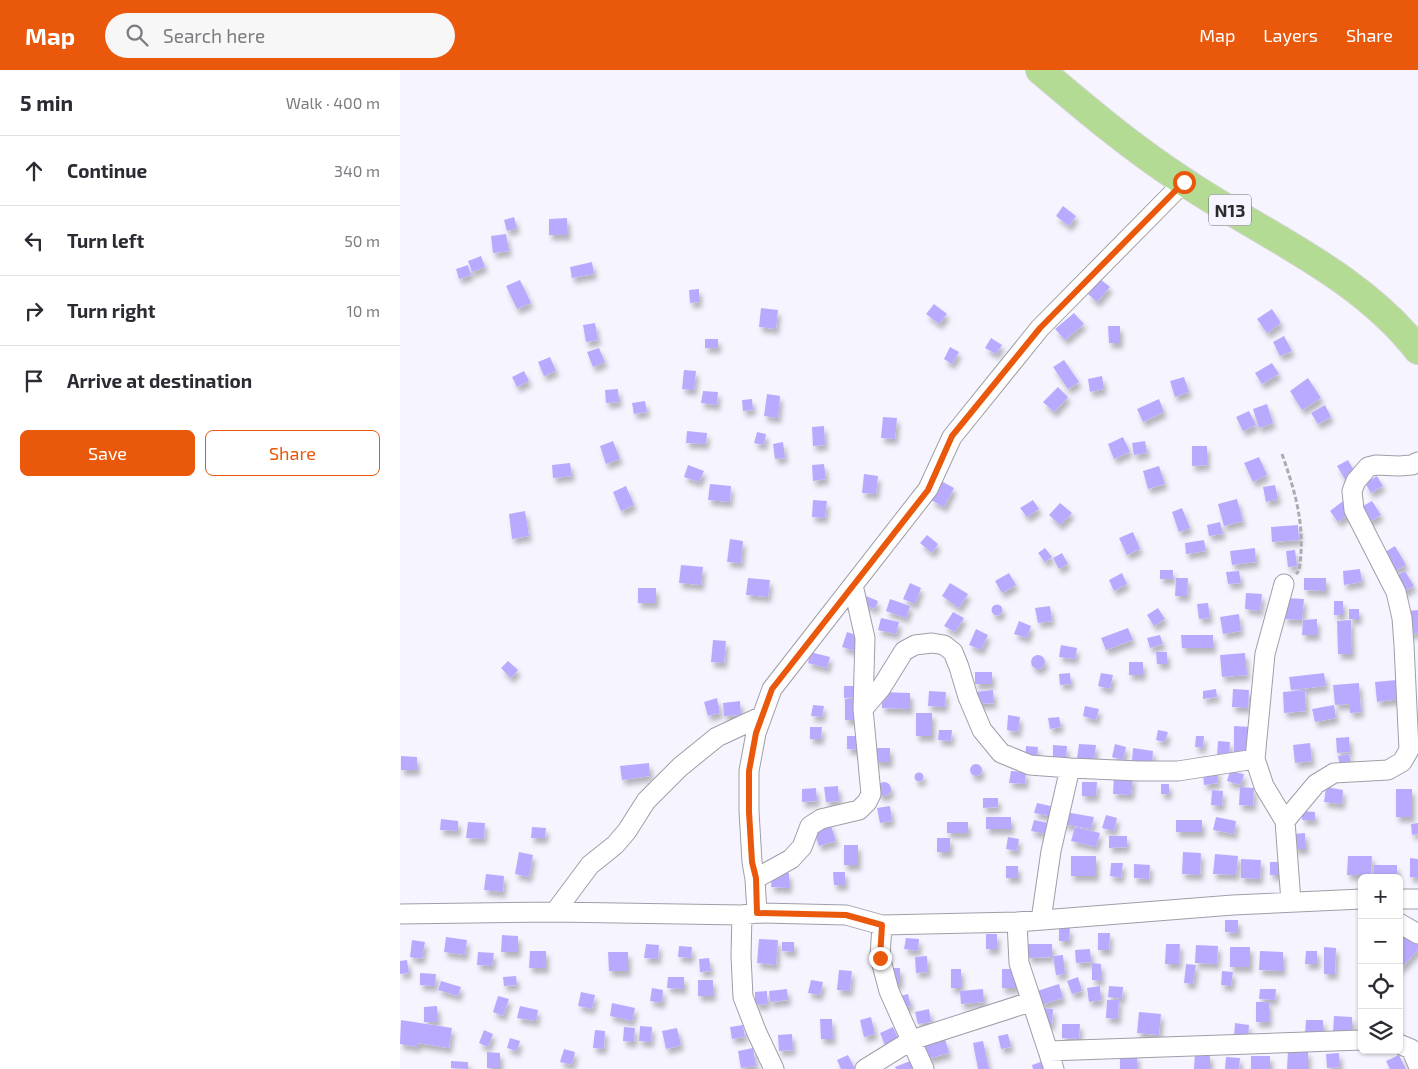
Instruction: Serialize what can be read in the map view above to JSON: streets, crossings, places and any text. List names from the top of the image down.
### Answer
{
  "streets": {
    "main road": ["N13"]
  },
  "page": {
    "header": "Map",
    "search": "Search here",
    "nav": ["Map", "Layers", "Share"],
    "heading": ["5 min", "Walk · 400 m"],
    "list": [
      ["Continue", "340 m"],
      ["Turn left", "50 m"],
      ["Turn right", "10 m"],
      "Arrive at destination"
    ],
    "buttons": ["Save", "Share"],
    "map_buttons": ["+", "−"]
  }
}
